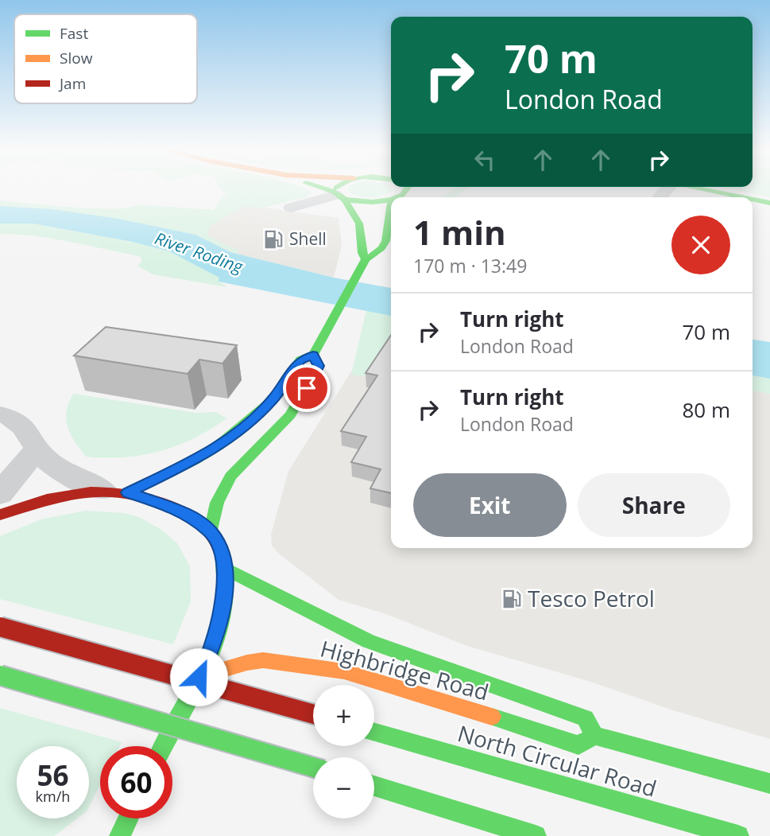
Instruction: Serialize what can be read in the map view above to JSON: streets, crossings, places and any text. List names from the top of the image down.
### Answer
{
  "streets": {
    "main road": ["Highbridge Road", "North Circular Road"]
  },
  "water": ["River Roding"],
  "places": {
    "fuel station": ["Shell", "Tesco Petrol"]
  },
  "legend": ["Fast", "Slow", "Jam"],
  "page": {
    "turn": ["70 m", "London Road"],
    "heading": ["1 min", "170 m · 13:49"],
    "list": [
      {
        "name": "Turn right",
        "note": "London Road",
        "value": "70 m"
      },
      {
        "name": "Turn right",
        "note": "London Road",
        "value": "80 m"
      }
    ],
    "buttons": ["Exit", "Share"],
    "map_buttons": ["+", "−"],
    "speed": "56 km/h",
    "limit": "60"
  }
}
